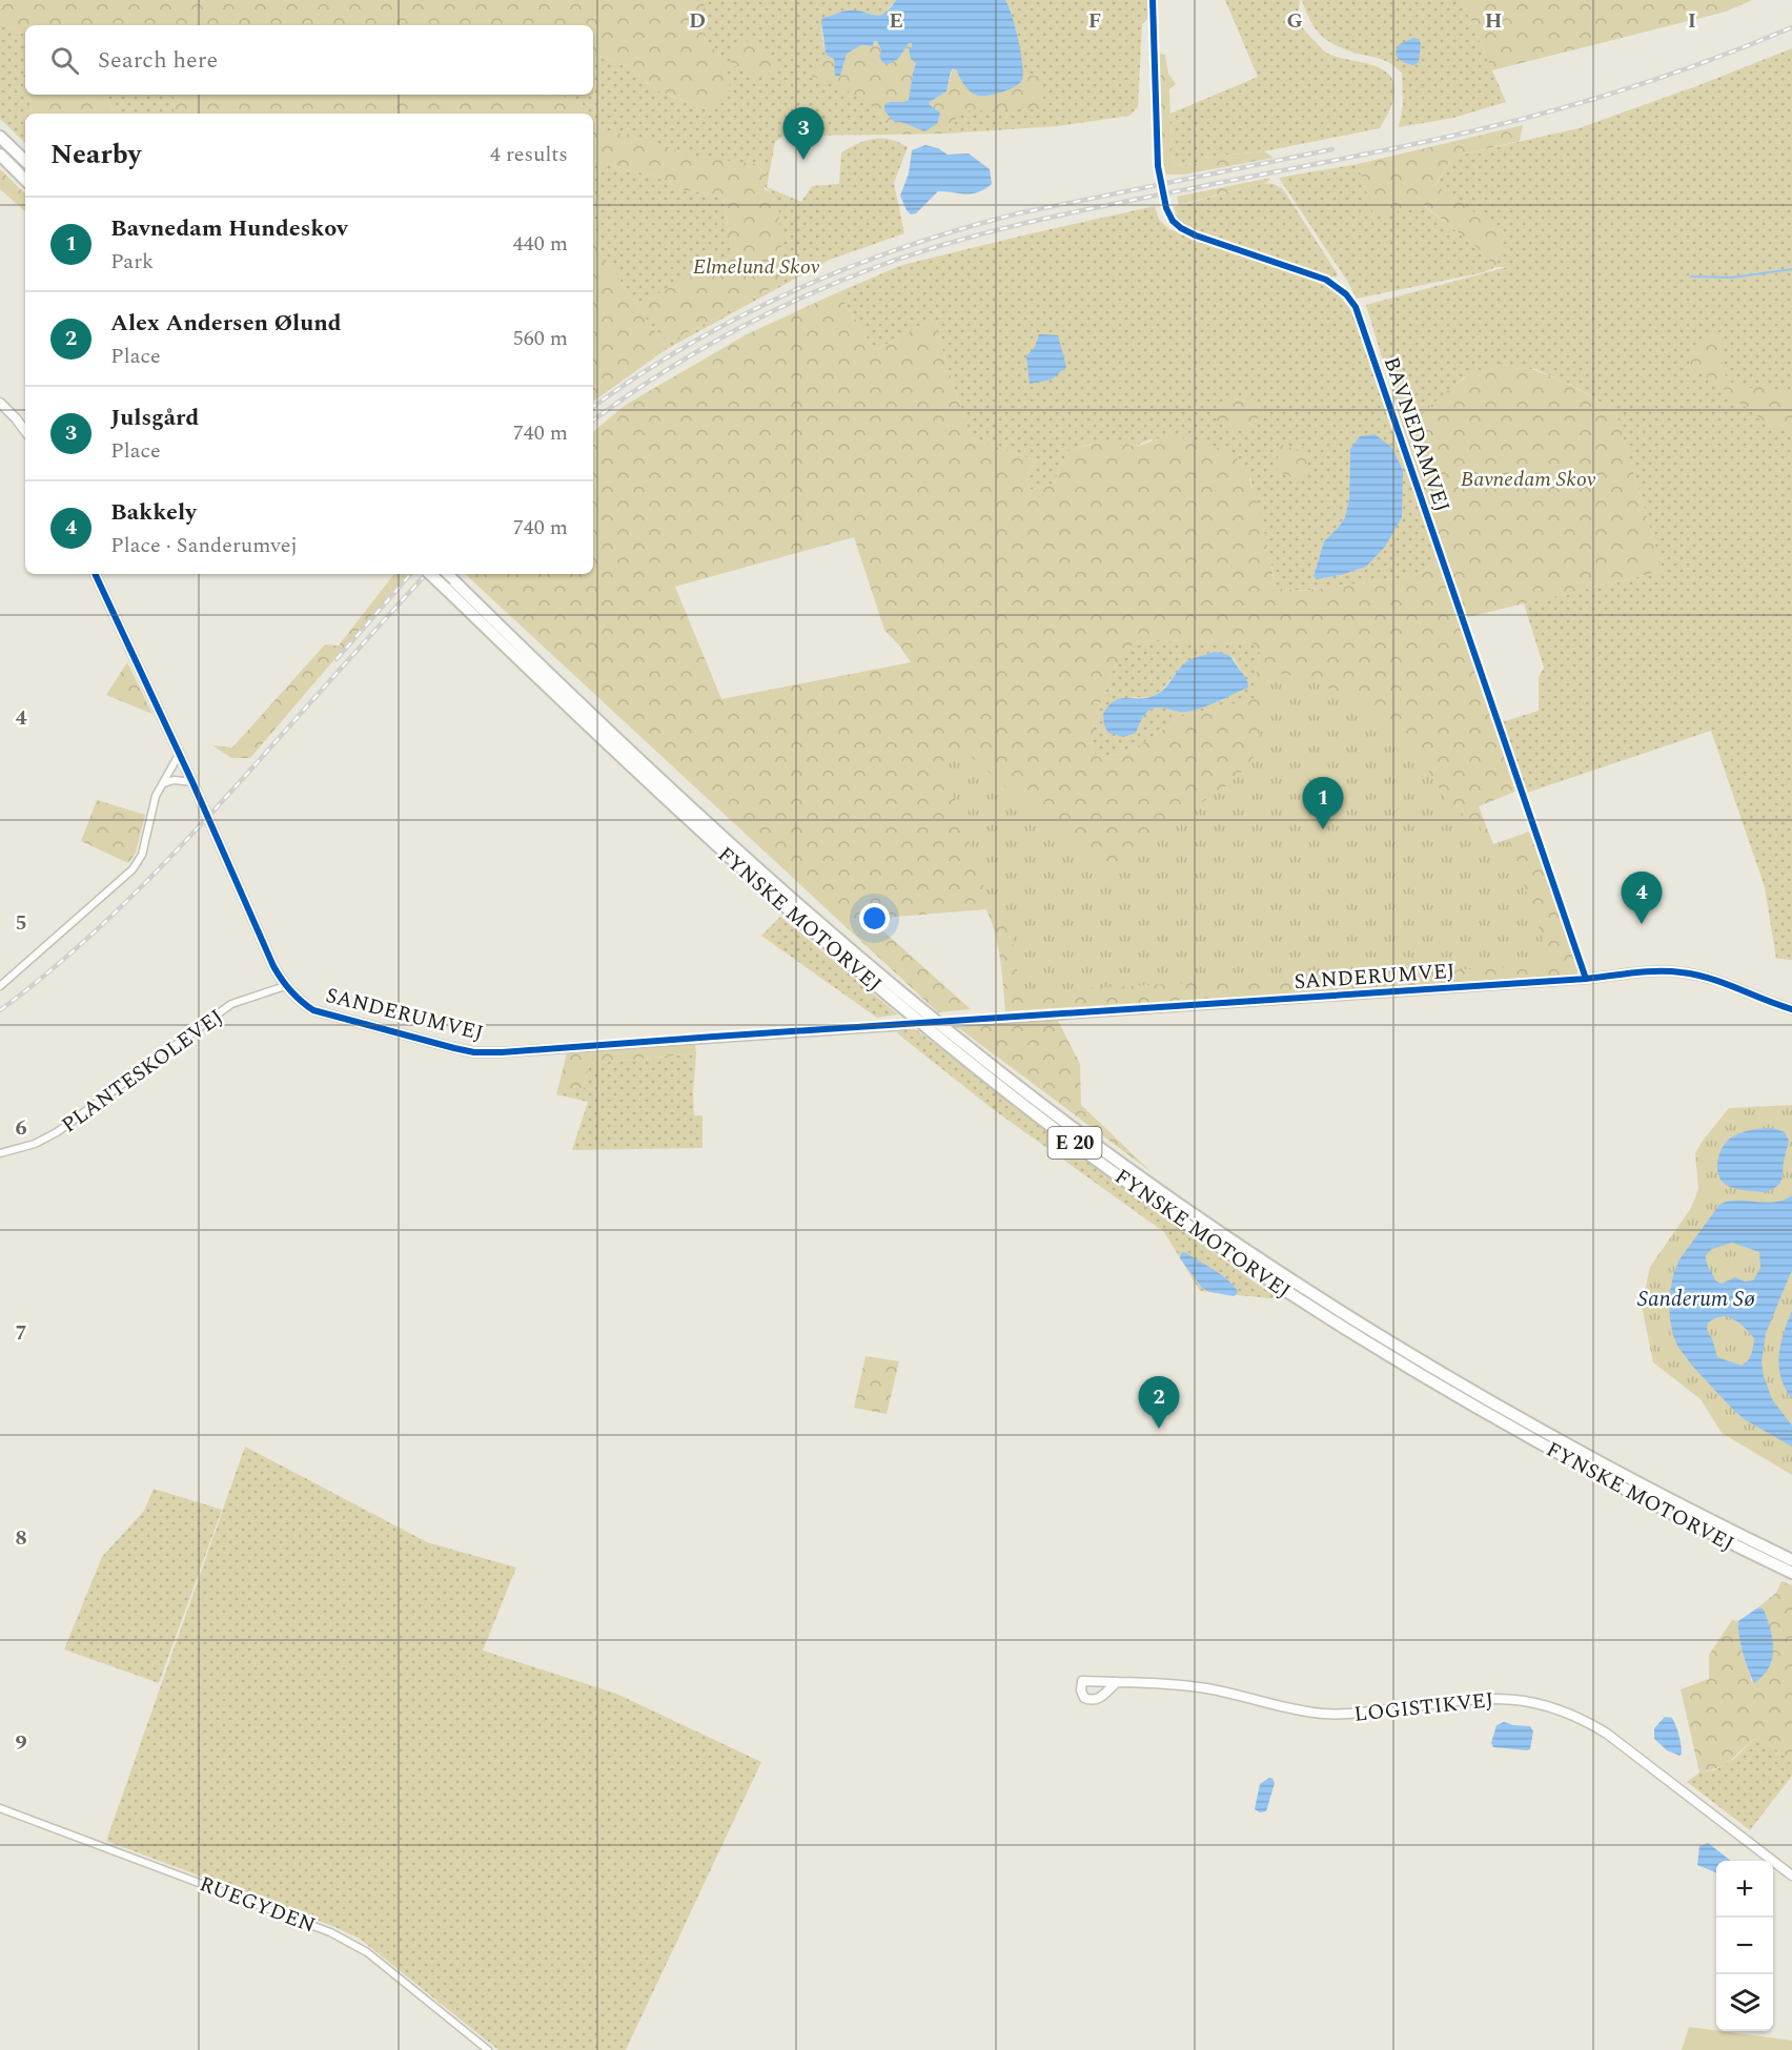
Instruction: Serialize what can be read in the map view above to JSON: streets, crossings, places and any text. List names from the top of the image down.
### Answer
{
  "streets": {
    "highway": ["FYNSKE MOTORVEJ", "E 20"],
    "street": [
      "BAVNEDAMVEJ",
      "SANDERUMVEJ",
      "PLANTESKOLEVEJ",
      "LOGISTIKVEJ",
      "RUEGYDEN"
    ]
  },
  "crossings": [
    ["BAVNEDAMVEJ", "SANDERUMVEJ"],
    ["SANDERUMVEJ", "PLANTESKOLEVEJ"]
  ],
  "water": ["Sanderum Sø"],
  "parks": ["Elmelund Skov", "Bavnedam Skov"],
  "page": {
    "search": "Search here",
    "pins": [
      "3",
      "1",
      "4",
      "2"
    ],
    "heading": ["Nearby", "4 results"],
    "list": [
      {
        "mark": "1",
        "name": "Bavnedam Hundeskov",
        "note": "Park",
        "value": "440 m"
      },
      {
        "mark": "2",
        "name": "Alex Andersen Ølund",
        "note": "Place",
        "value": "560 m"
      },
      {
        "mark": "3",
        "name": "Julsgård",
        "note": "Place",
        "value": "740 m"
      },
      {
        "mark": "4",
        "name": "Bakkely",
        "note": "Place · Sanderumvej",
        "value": "740 m"
      }
    ],
    "map_buttons": ["+", "−"]
  },
  "grid": {
    "columns": [
      "D",
      "E",
      "F",
      "G",
      "H",
      "I"
    ],
    "rows": [
      "4",
      "5",
      "6",
      "7",
      "8",
      "9"
    ]
  }
}
